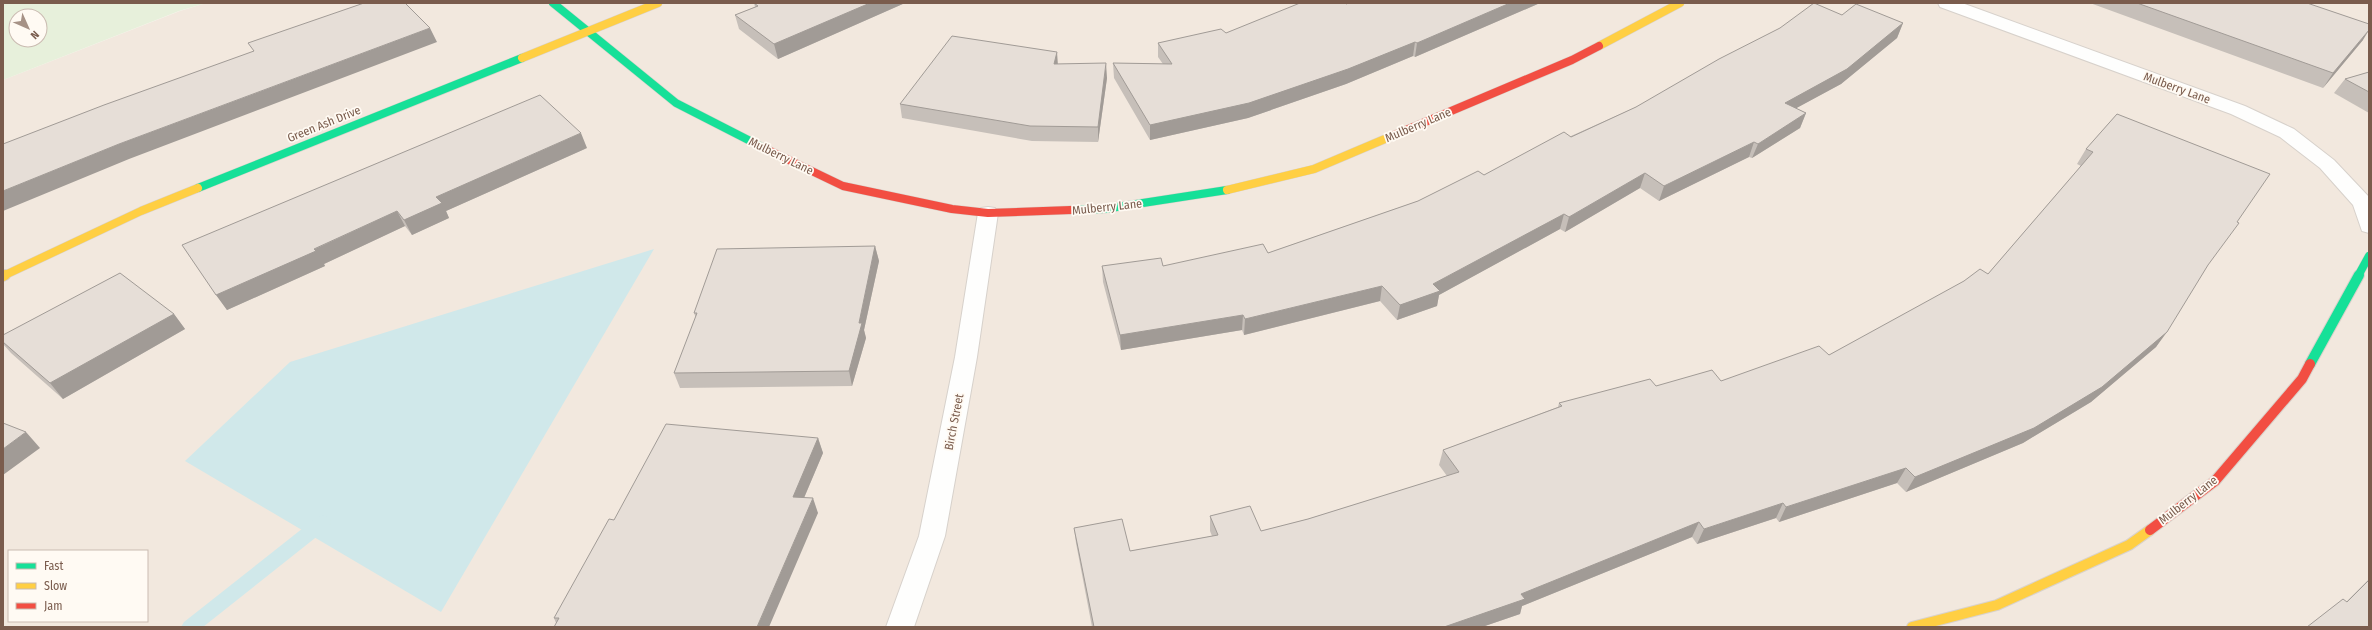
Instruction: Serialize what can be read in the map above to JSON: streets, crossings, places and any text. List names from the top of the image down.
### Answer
{
  "streets": {
    "street": ["Mulberry Lane", "Green Ash Drive", "Birch Street"]
  },
  "crossings": [
    ["Mulberry Lane", "Green Ash Drive"],
    ["Mulberry Lane", "Birch Street"]
  ],
  "legend": ["Fast", "Slow", "Jam"],
  "north": "bottom right"
}
